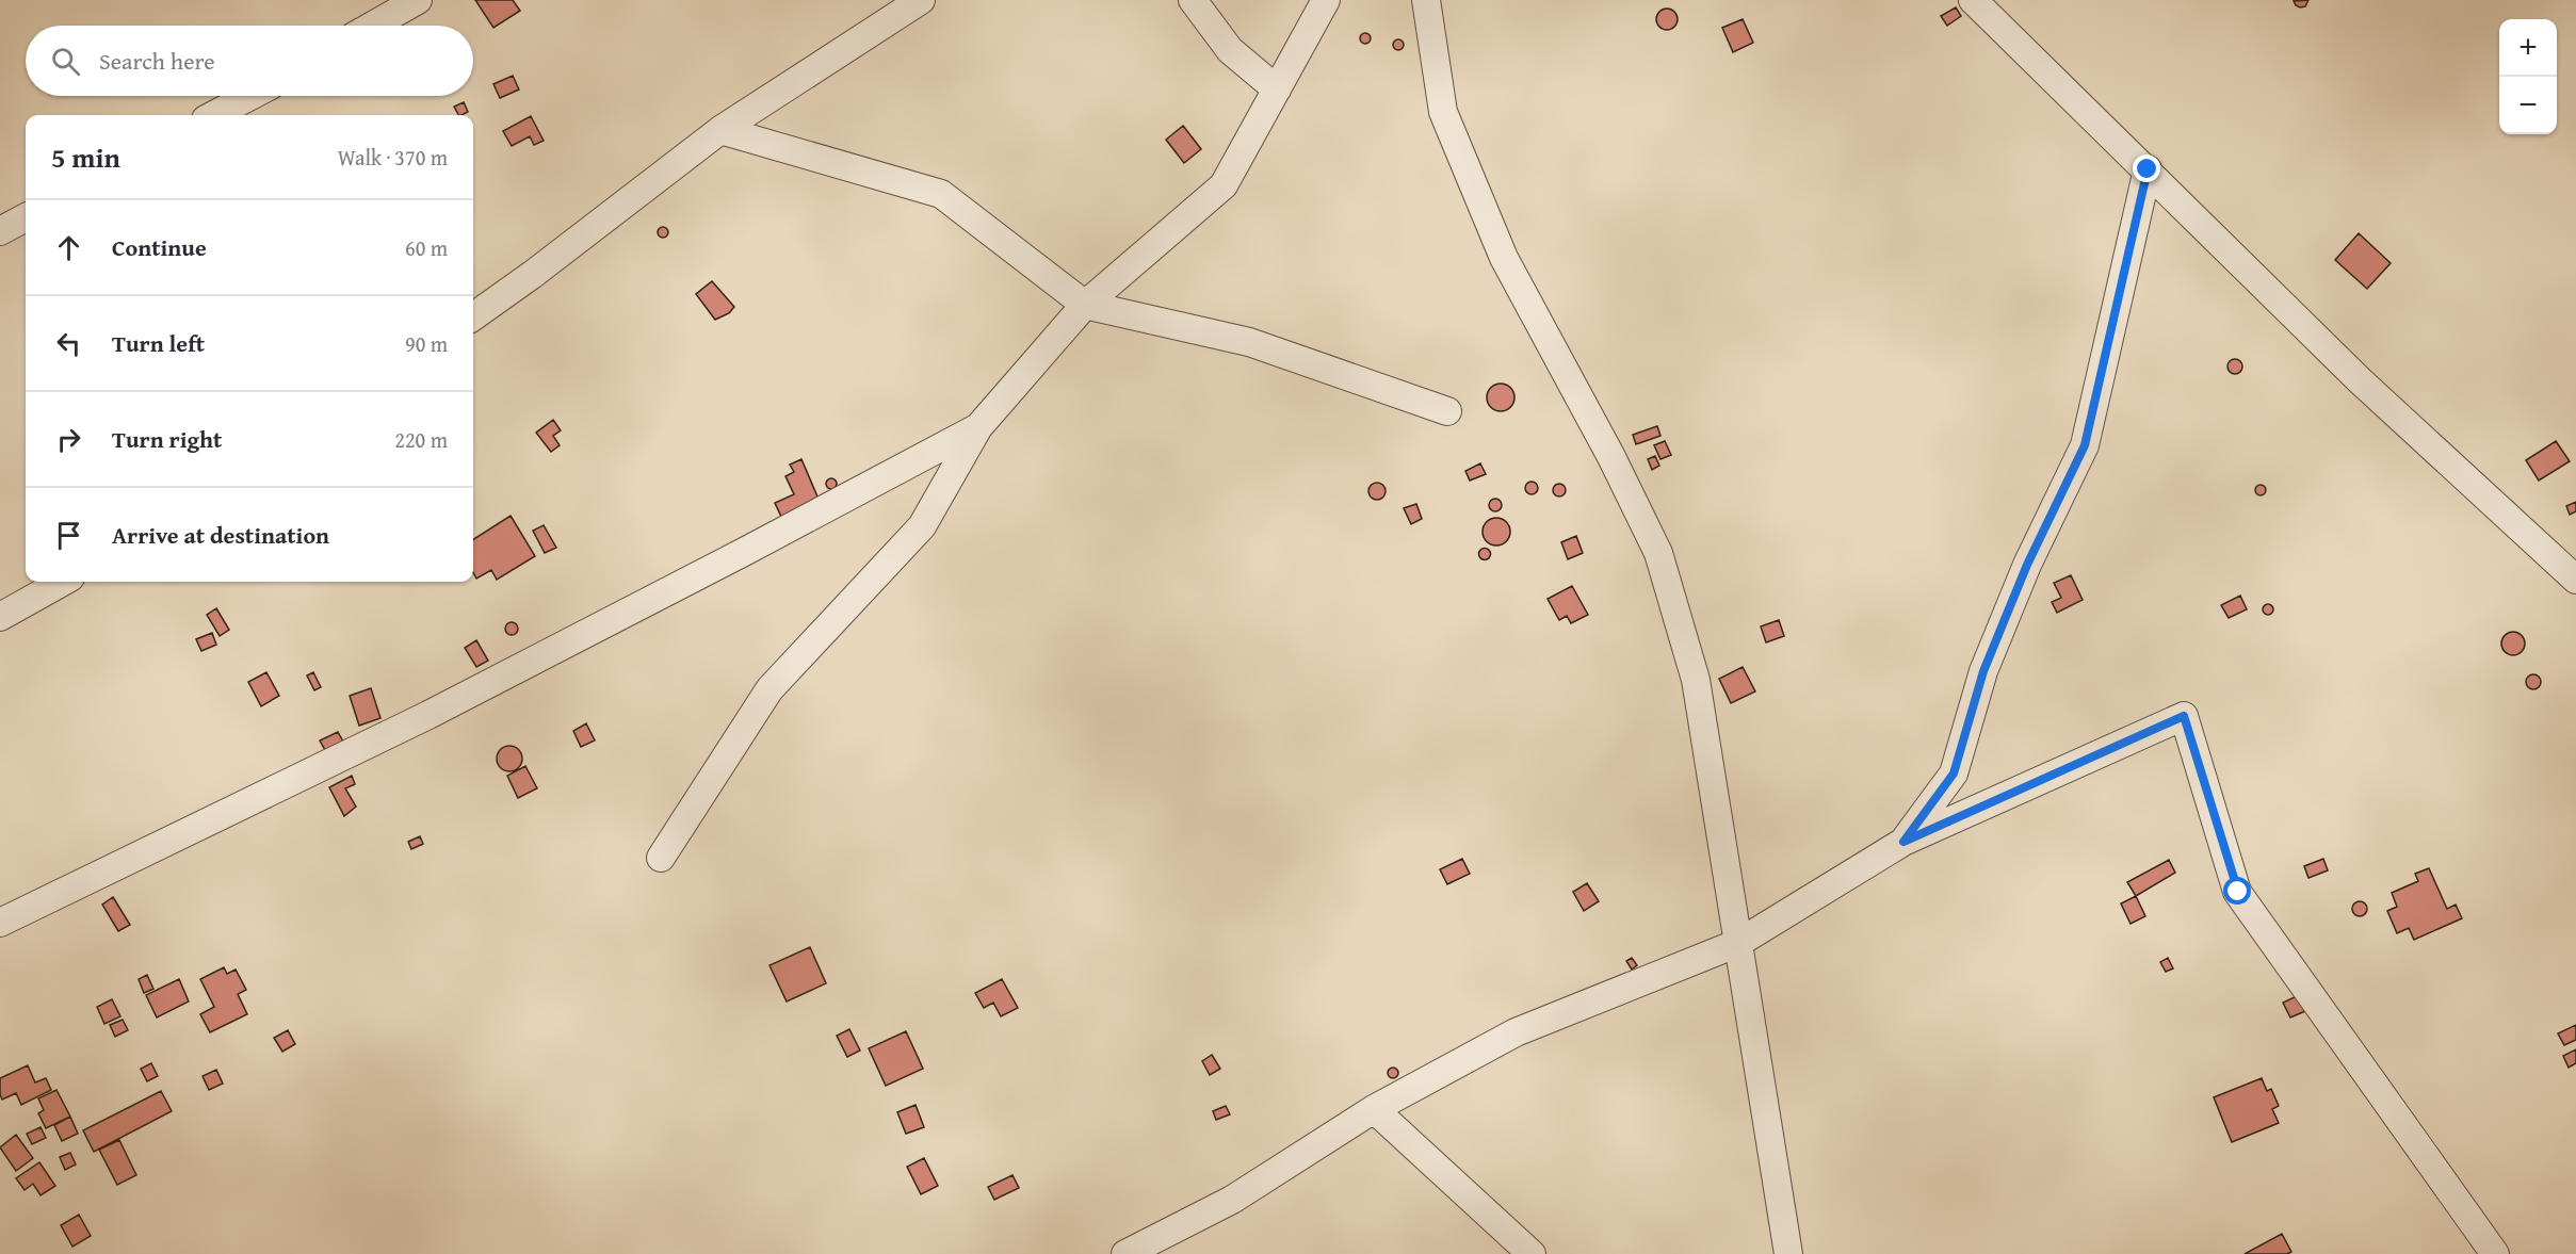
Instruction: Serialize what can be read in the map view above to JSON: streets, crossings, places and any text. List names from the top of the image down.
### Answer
{
  "page": {
    "map_buttons": ["+", "−"],
    "search": "Search here",
    "heading": ["5 min", "Walk · 370 m"],
    "list": [
      ["Continue", "60 m"],
      ["Turn left", "90 m"],
      ["Turn right", "220 m"],
      "Arrive at destination"
    ]
  }
}
